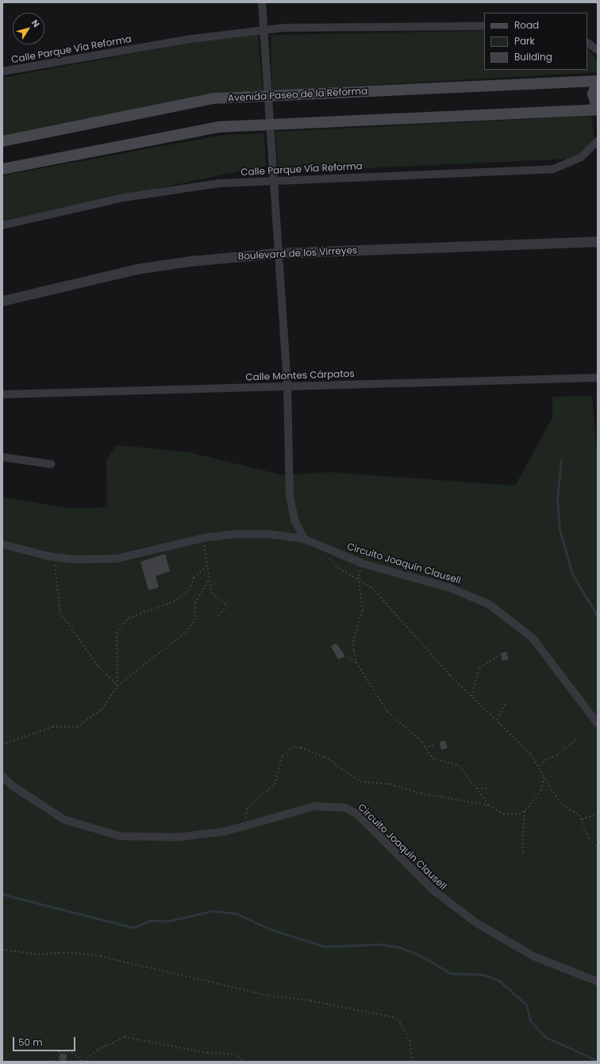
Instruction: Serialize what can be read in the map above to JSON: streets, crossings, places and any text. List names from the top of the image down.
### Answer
{
  "streets": {
    "main road": ["Avenida Paseo de la Reforma"],
    "street": [
      "Calle Parque Vía Reforma",
      "Boulevard de los Virreyes",
      "Calle Montes Cárpatos",
      "Circuito Joaquín Clausell"
    ]
  },
  "legend": ["Road", "Park", "Building"],
  "scale_bar": "50 m",
  "north": "top right"
}
